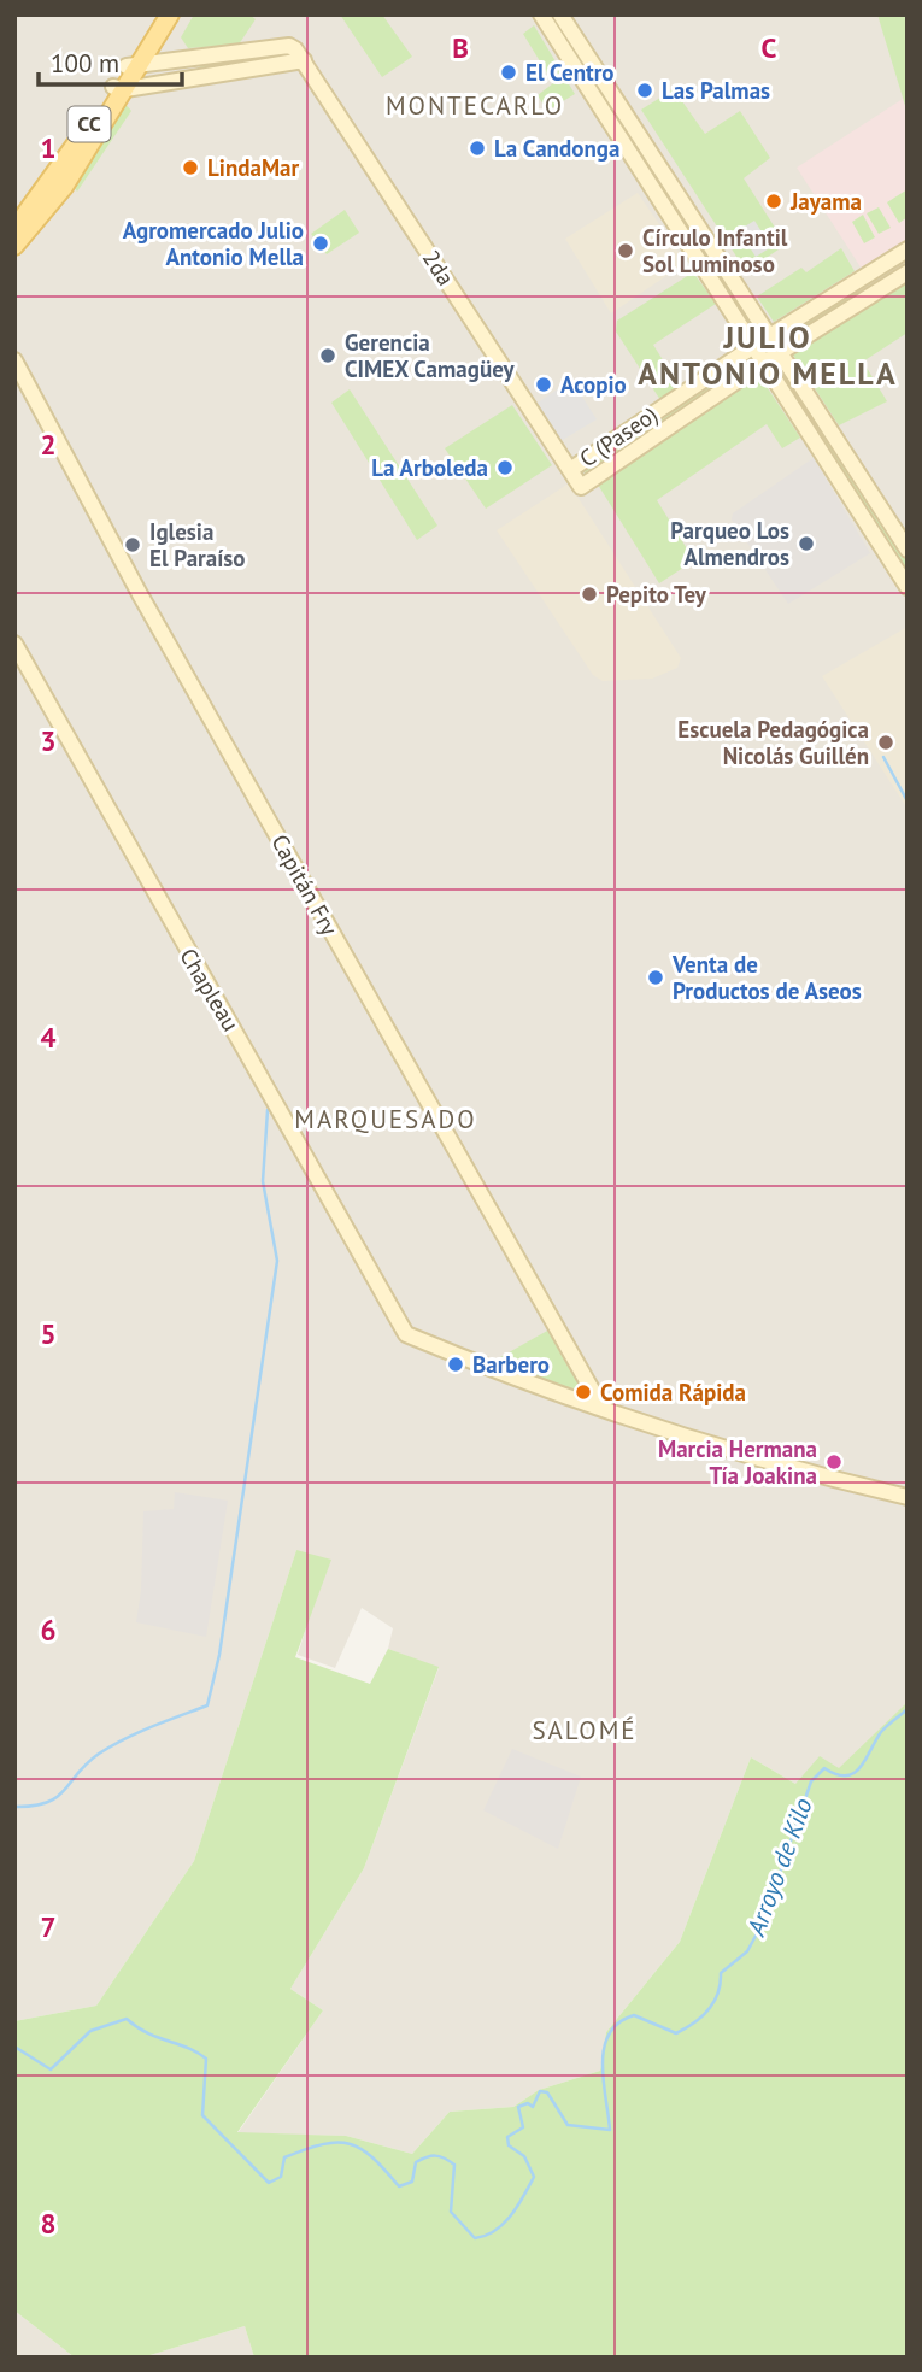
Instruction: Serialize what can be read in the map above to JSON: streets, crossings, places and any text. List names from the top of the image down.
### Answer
{
  "streets": {
    "main road": ["CC"],
    "street": [
      "2da",
      "C (Paseo)",
      "Capitán Fry",
      "Chapleau"
    ]
  },
  "crossings": [
    ["2da", "C (Paseo)"],
    ["Capitán Fry", "Chapleau"]
  ],
  "districts": [
    "MONTECARLO",
    "JULIO ANTONIO MELLA",
    "MARQUESADO",
    "SALOMÉ"
  ],
  "water": ["Arroyo de Kilo"],
  "places": [
    "El Centro",
    "Las Palmas",
    "La Candonga",
    "LindaMar",
    "Jayama",
    "Agromercado Julio Antonio Mella",
    "Círculo Infantil Sol Luminoso",
    "Gerencia CIMEX Camagüey",
    "Acopio",
    "La Arboleda",
    "Parqueo Los Almendros",
    "Iglesia El Paraíso",
    "Pepito Tey",
    "Escuela Pedagógica Nicolás Guillén",
    "Venta de Productos de Aseos",
    "Barbero",
    "Comida Rápida",
    "Marcia Hermana Tía Joakina"
  ],
  "scale_bar": "100 m",
  "grid": {
    "columns": ["B", "C"],
    "rows": [
      "1",
      "2",
      "3",
      "4",
      "5",
      "6",
      "7",
      "8"
    ]
  }
}
